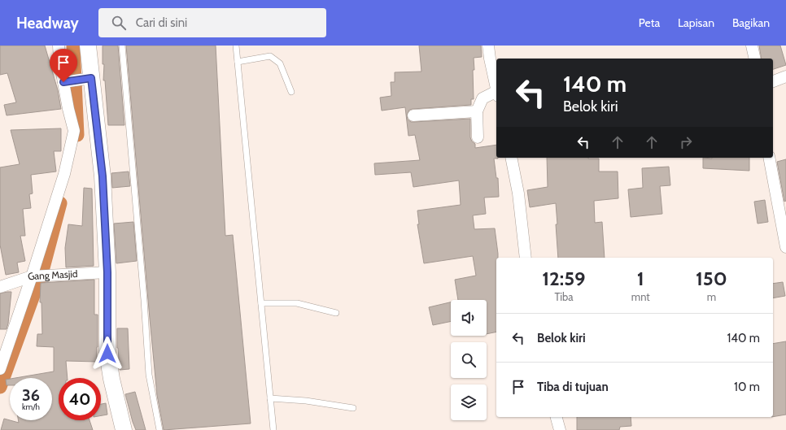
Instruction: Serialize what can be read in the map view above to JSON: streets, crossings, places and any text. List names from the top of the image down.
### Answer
{
  "streets": {
    "street": ["Gang Masjid"]
  },
  "page": {
    "header": "Headway",
    "search": "Cari di sini",
    "nav": ["Peta", "Lapisan", "Bagikan"],
    "turn": ["140 m", "Belok kiri"],
    "eta": [
      "12:59",
      "Tiba",
      "1",
      "mnt",
      "150",
      "m"
    ],
    "list": [
      {
        "name": "Belok kiri",
        "value": "140 m"
      },
      {
        "name": "Tiba di tujuan",
        "value": "10 m"
      }
    ],
    "speed": "36 km/h",
    "limit": "40"
  }
}
